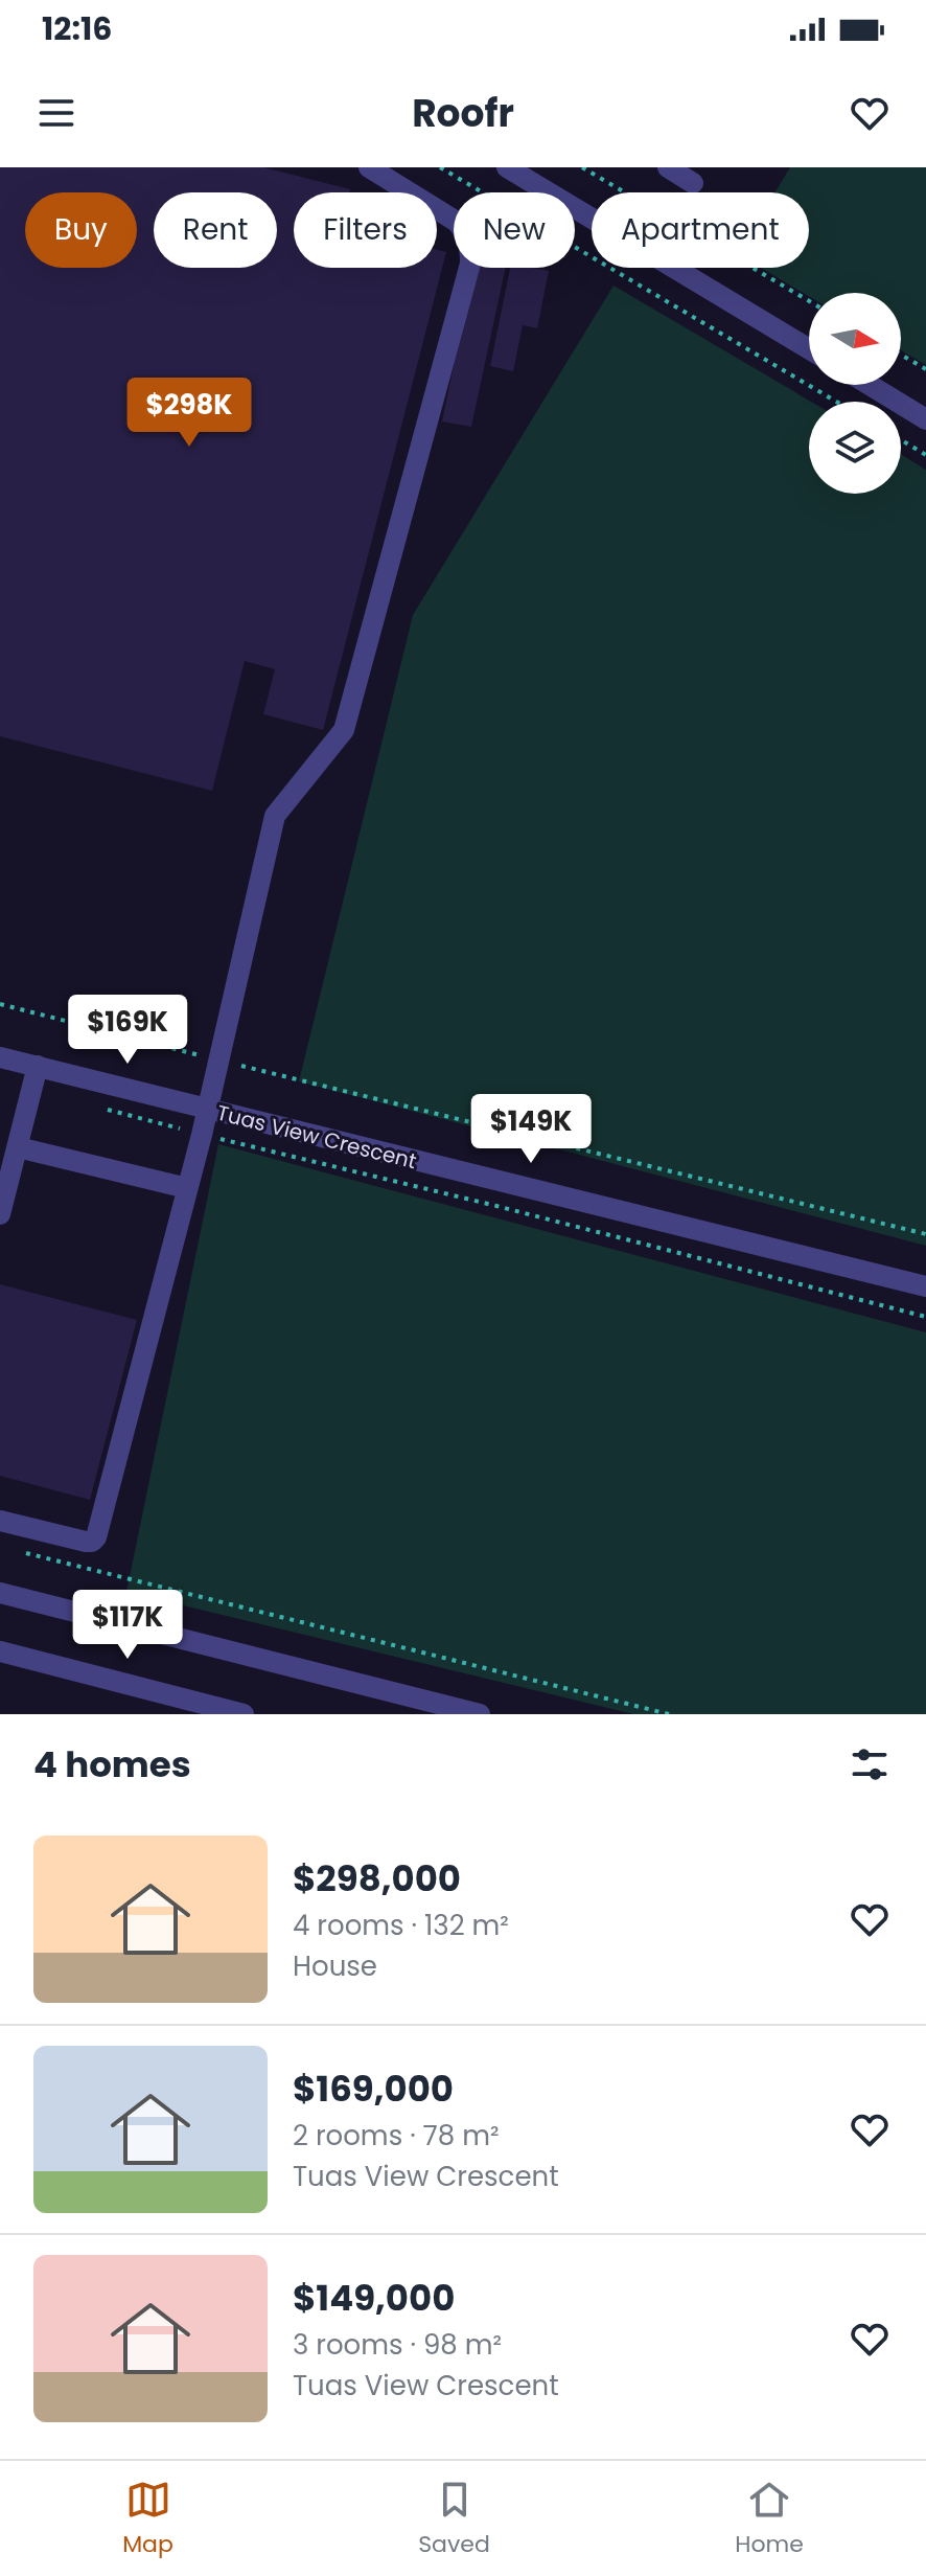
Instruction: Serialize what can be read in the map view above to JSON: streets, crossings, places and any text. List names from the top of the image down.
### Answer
{
  "streets": {
    "street": ["Tuas View Crescent"]
  },
  "north": "right",
  "page": {
    "status": "12:16",
    "header": "Roofr",
    "chip": [
      "Buy",
      "Rent",
      "Filters",
      "New",
      "Apartment"
    ],
    "price": [
      "$298K",
      "$169K",
      "$149K",
      "$117K"
    ],
    "heading": "4 homes",
    "list": [
      {
        "name": "$298,000",
        "note": "4 rooms · 132 m² · House"
      },
      {
        "name": "$169,000",
        "note": "2 rooms · 78 m² · Tuas View Crescent"
      },
      {
        "name": "$149,000",
        "note": "3 rooms · 98 m² · Tuas View Crescent"
      }
    ],
    "tabs": ["Map", "Saved", "Home"]
  }
}
